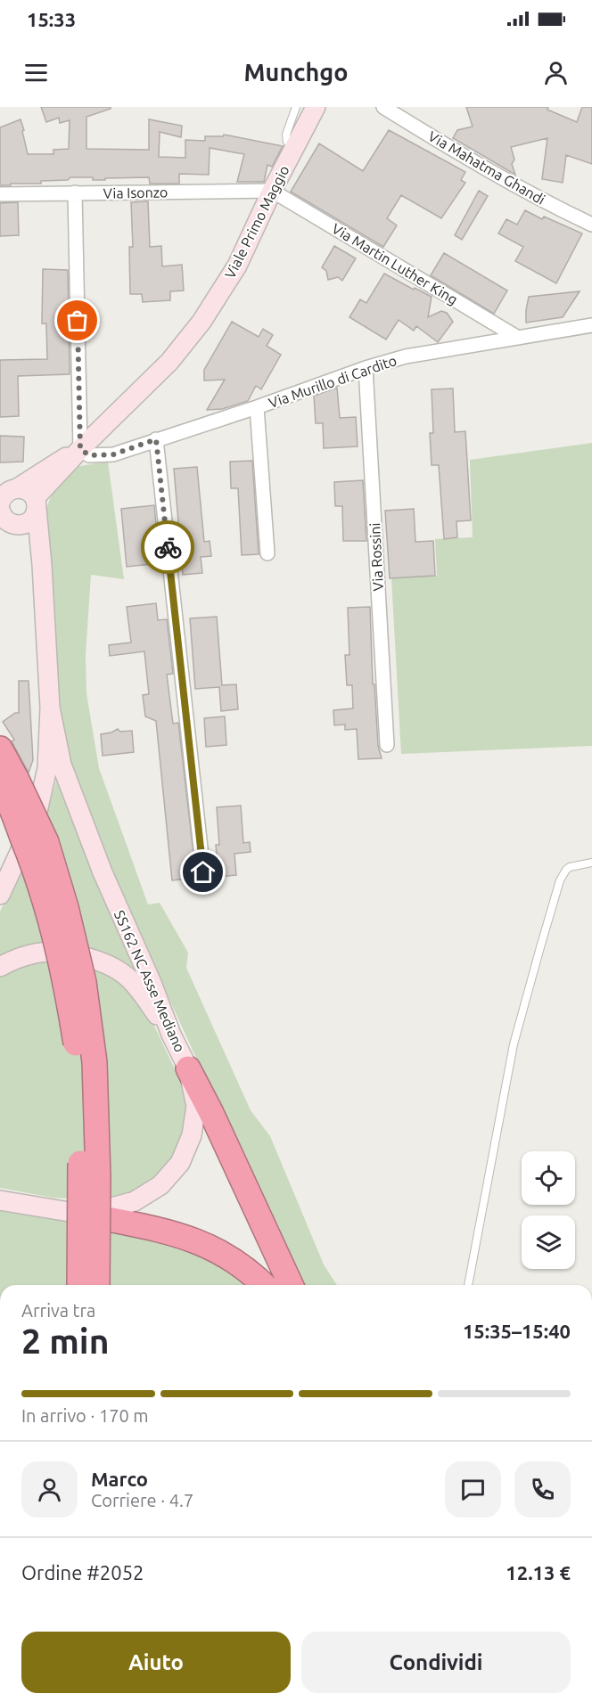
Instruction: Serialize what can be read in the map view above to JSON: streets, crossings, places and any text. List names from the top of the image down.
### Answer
{
  "streets": {
    "street": [
      "Via Mahatma Ghandi",
      "Via Isonzo",
      "Viale Primo Maggio",
      "Via Martin Luther King",
      "Via Murillo di Cardito",
      "Via Rossini",
      "SS162 NC Asse Mediano"
    ]
  },
  "crossings": [
    ["Via Isonzo", "Viale Primo Maggio"],
    ["Via Isonzo", "Via Martin Luther King"],
    ["Viale Primo Maggio", "Via Martin Luther King"],
    ["Viale Primo Maggio", "Via Murillo di Cardito"],
    ["Viale Primo Maggio", "SS162 NC Asse Mediano"],
    ["Via Martin Luther King", "Via Murillo di Cardito"],
    ["Via Murillo di Cardito", "Via Rossini"]
  ],
  "page": {
    "status": "15:33",
    "header": "Munchgo",
    "heading": ["2 min", "Arriva tra", "15:35–15:40"],
    "panel": [
      "Marco",
      "Corriere · 4.7",
      "Ordine #2052",
      "12.13 €"
    ],
    "bar": "In arrivo · 170 m",
    "buttons": ["Aiuto", "Condividi"]
  }
}
